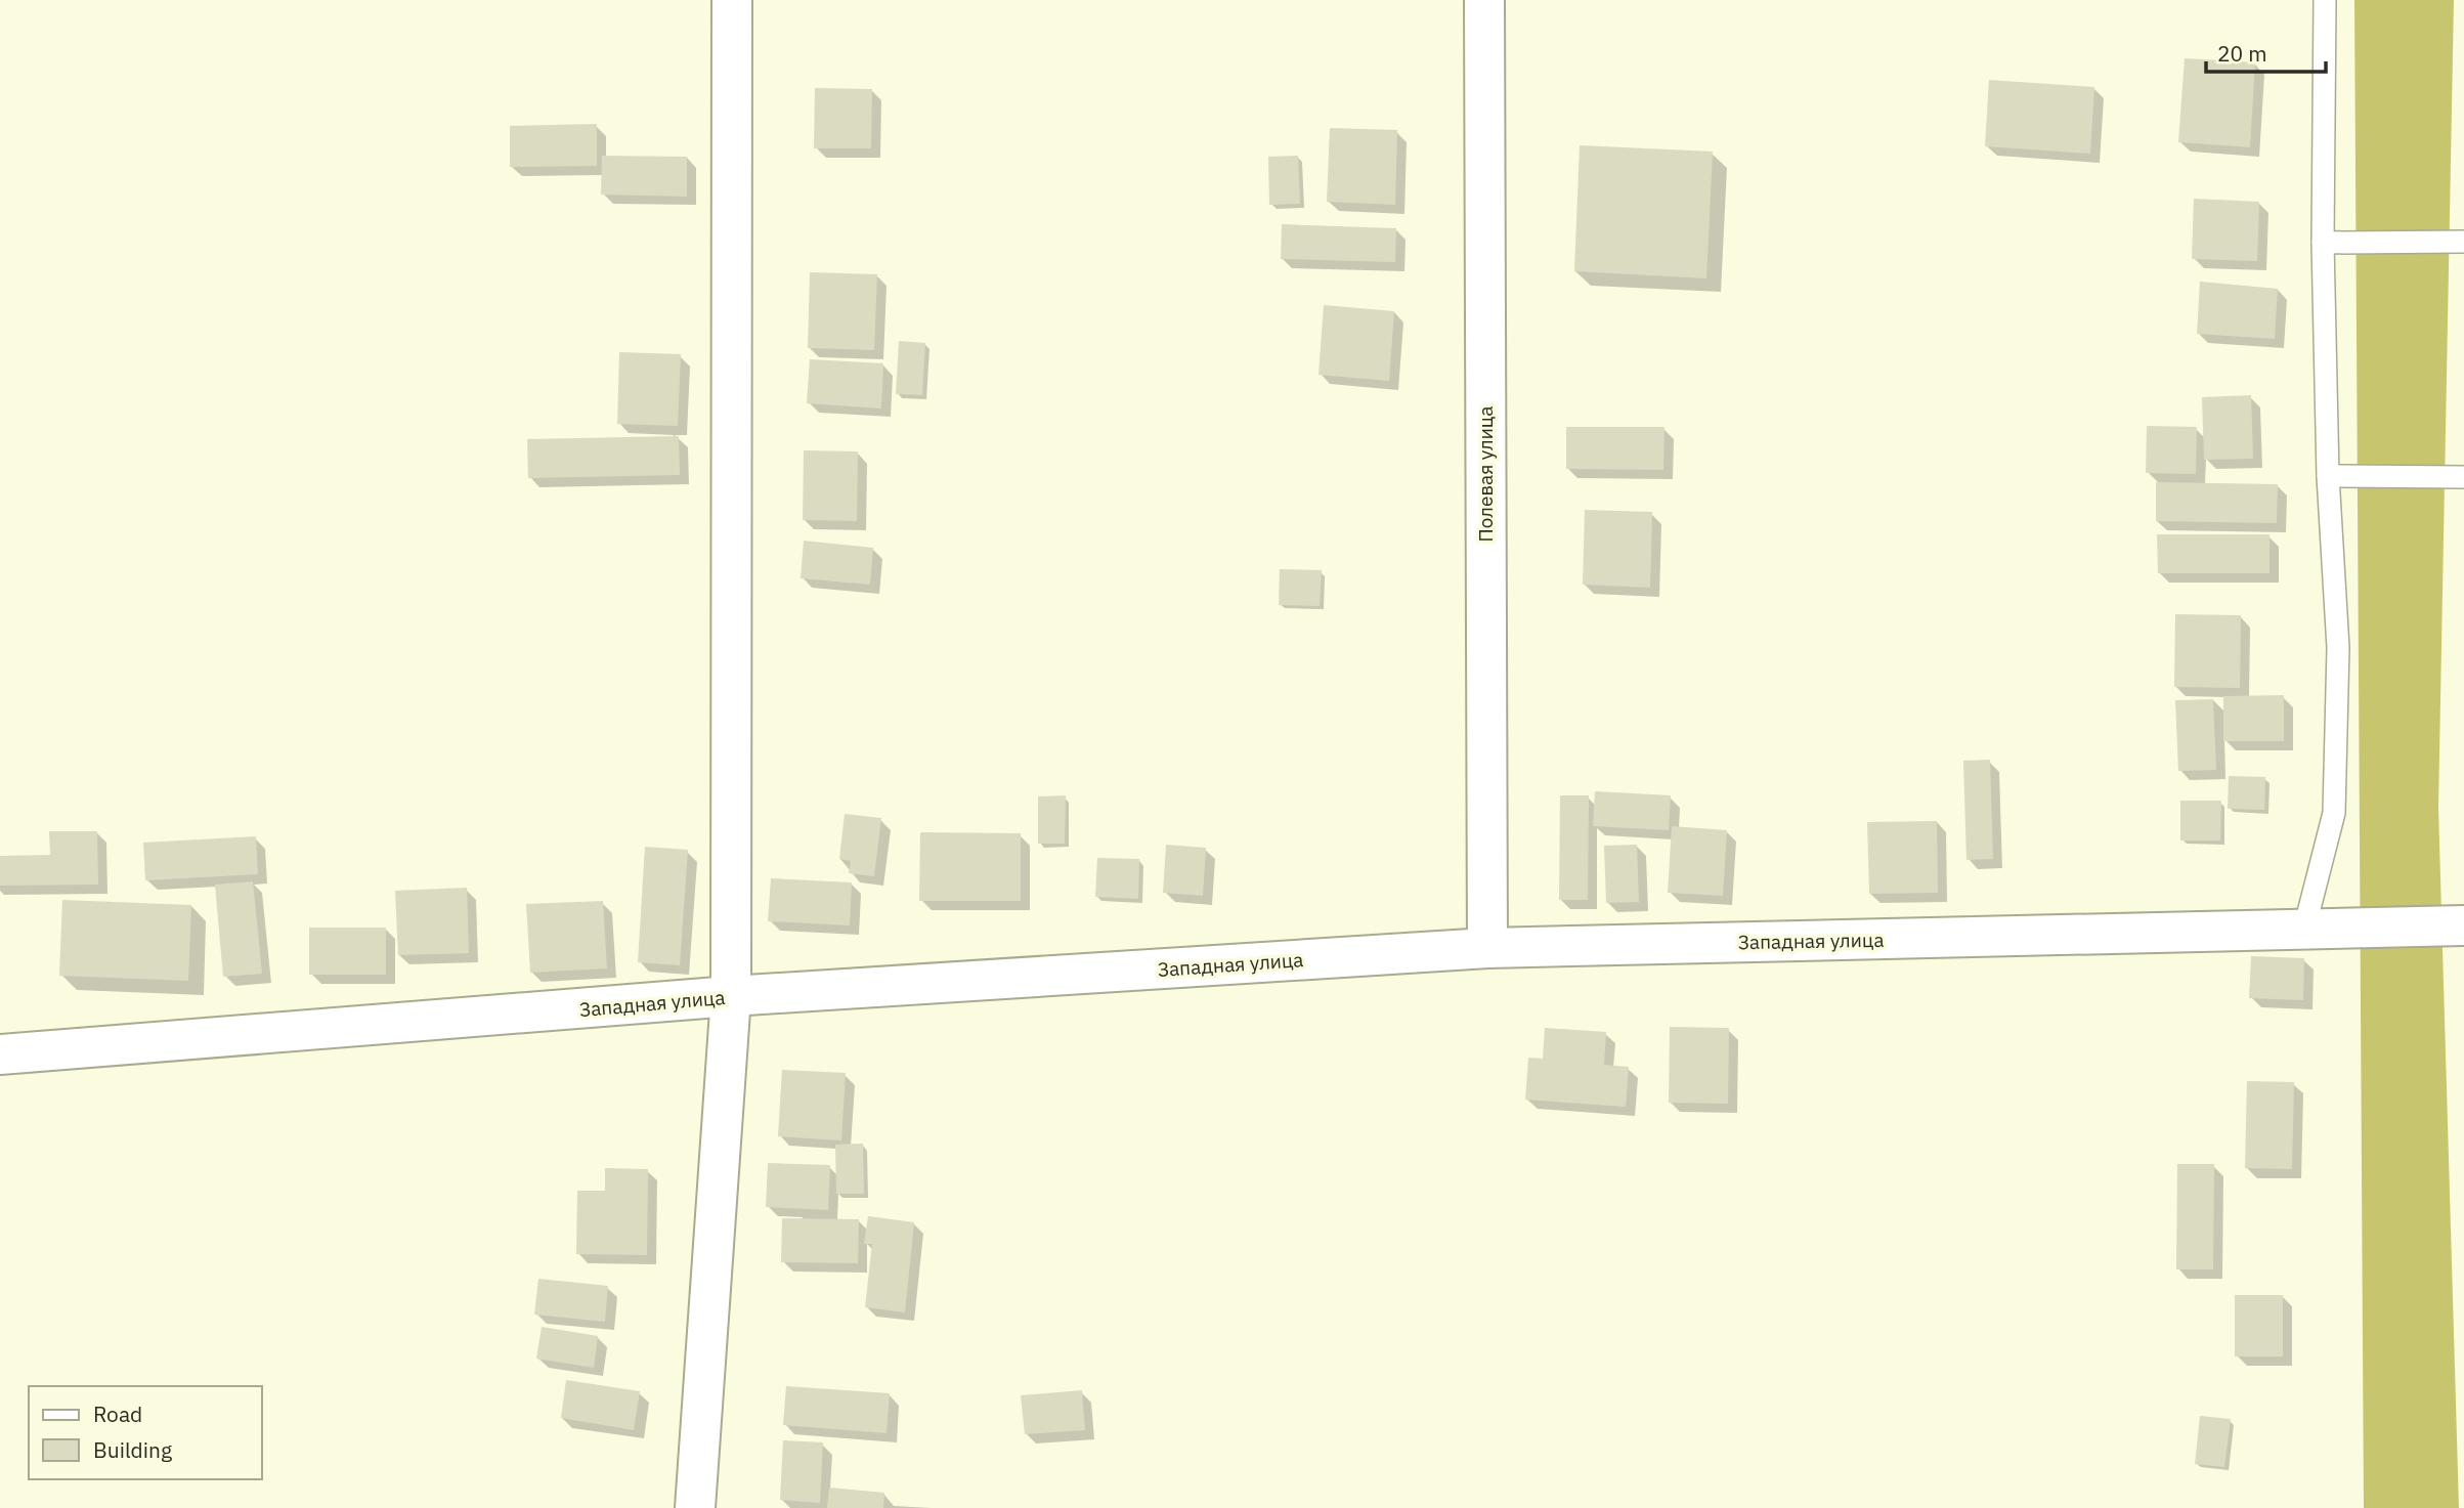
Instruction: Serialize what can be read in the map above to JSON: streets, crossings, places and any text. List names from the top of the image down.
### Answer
{
  "streets": {
    "street": ["Полевая улица", "Западная улица"]
  },
  "crossings": [
    ["Полевая улица", "Западная улица"]
  ],
  "legend": ["Road", "Building"],
  "scale_bar": "20 m"
}
